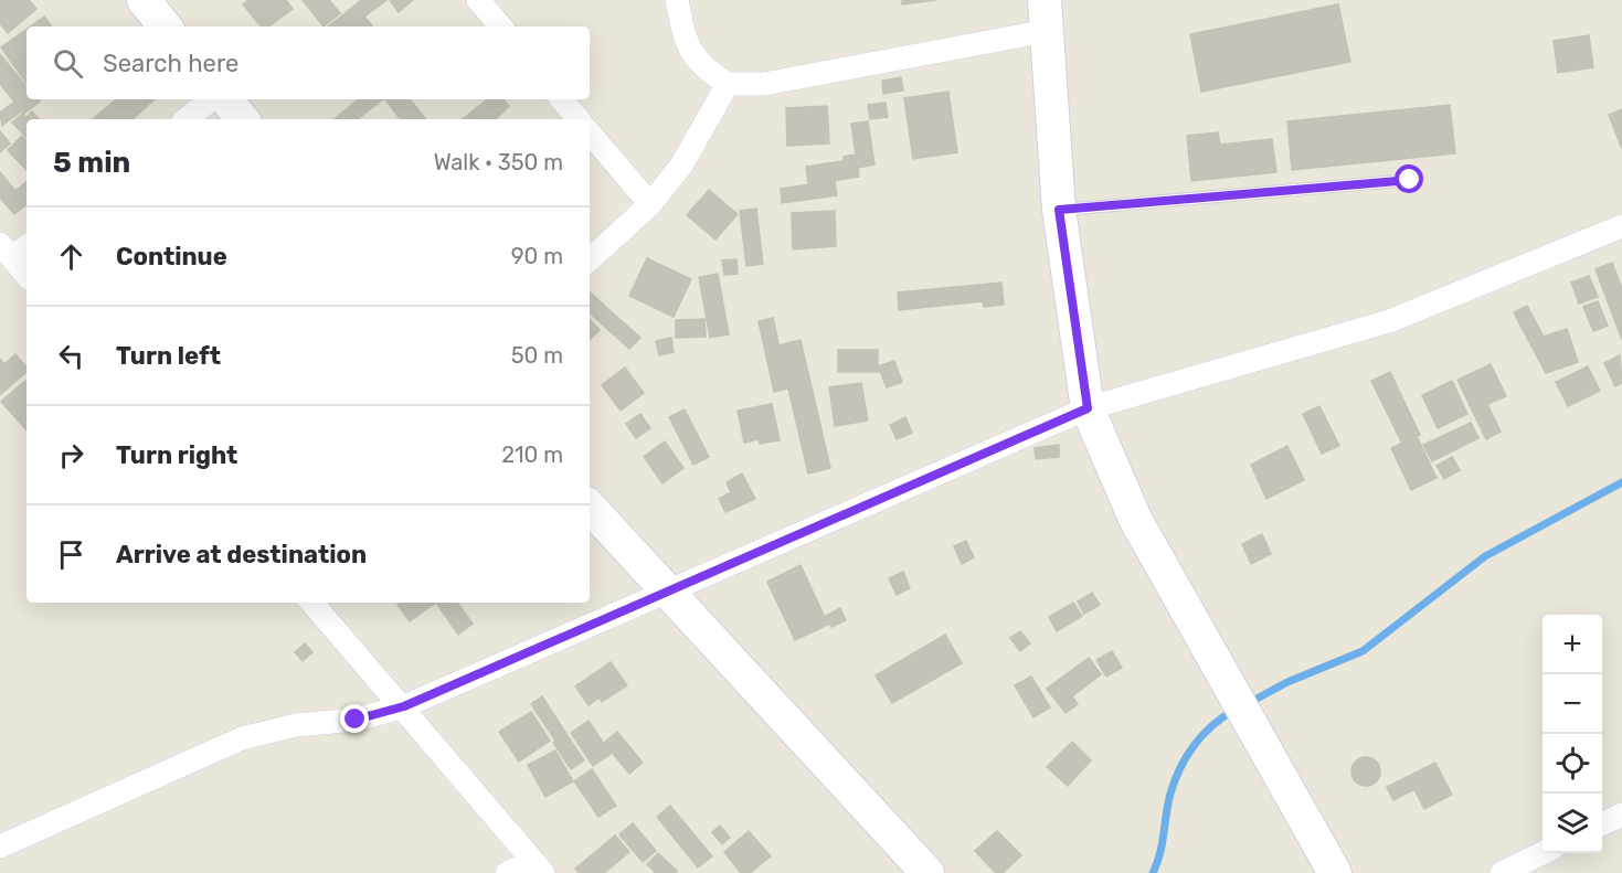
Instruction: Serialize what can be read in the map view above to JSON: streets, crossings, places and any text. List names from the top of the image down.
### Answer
{
  "page": {
    "search": "Search here",
    "heading": ["5 min", "Walk · 350 m"],
    "list": [
      ["Continue", "90 m"],
      ["Turn left", "50 m"],
      ["Turn right", "210 m"],
      "Arrive at destination"
    ],
    "map_buttons": ["+", "−"]
  }
}
